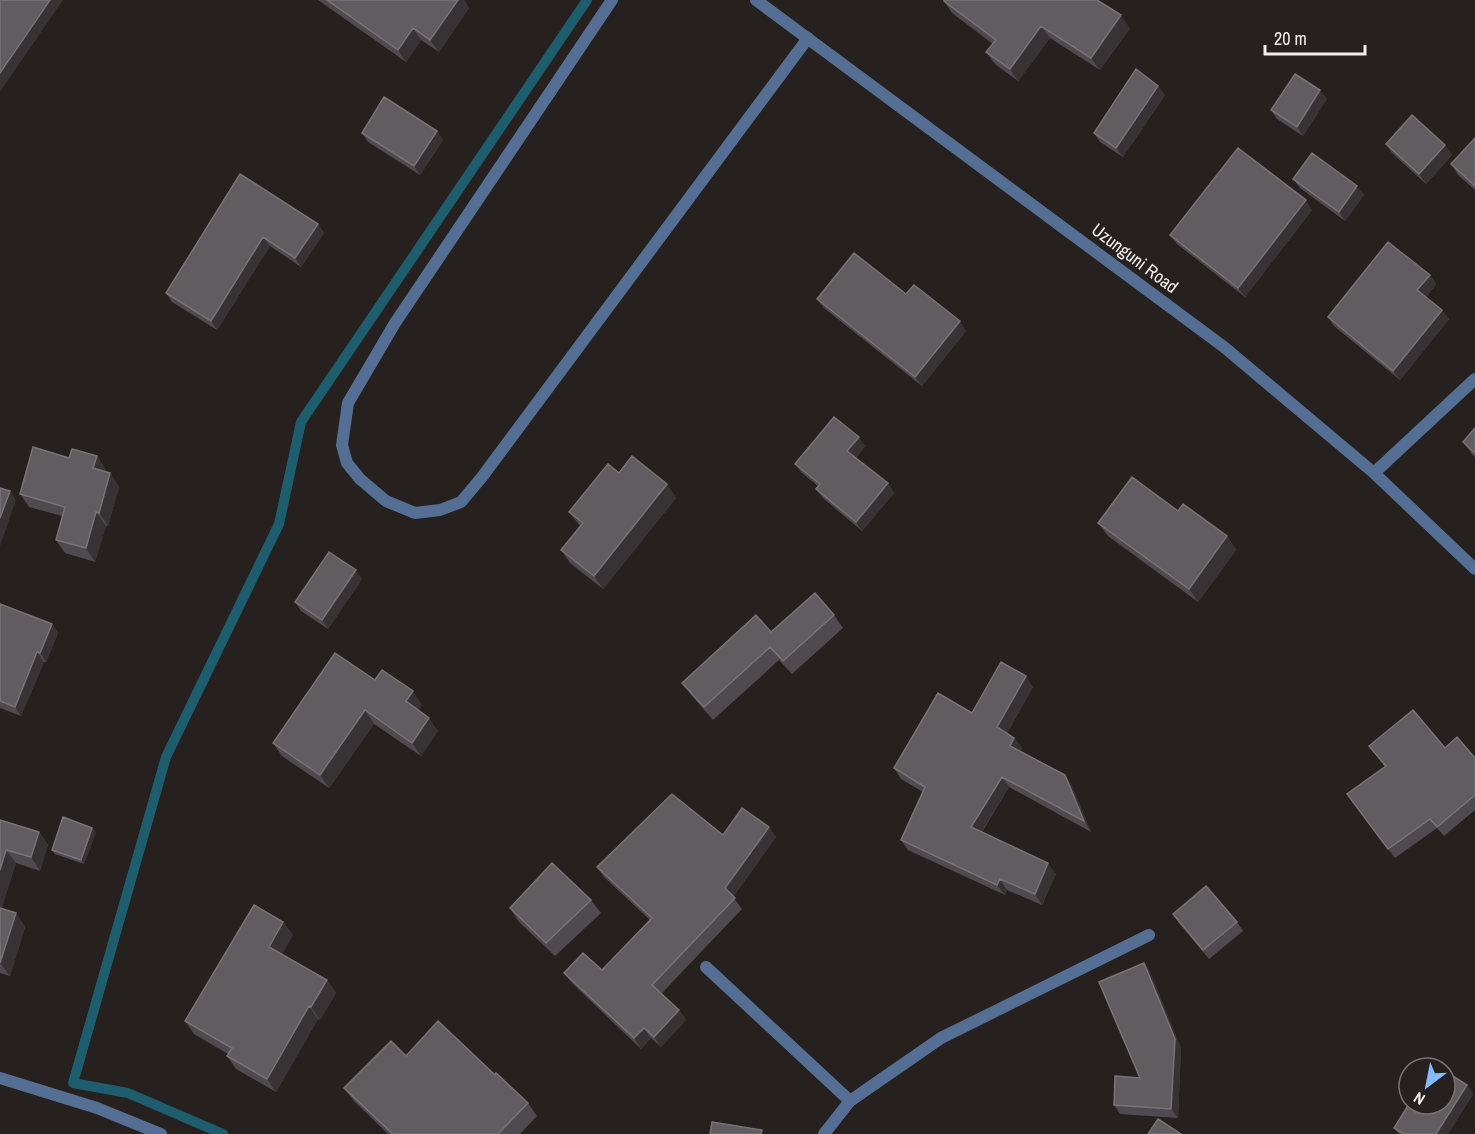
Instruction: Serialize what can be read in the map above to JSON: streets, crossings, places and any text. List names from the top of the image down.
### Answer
{
  "streets": {
    "street": ["Uzunguni Road"]
  },
  "scale_bar": "20 m",
  "north": "bottom left"
}
